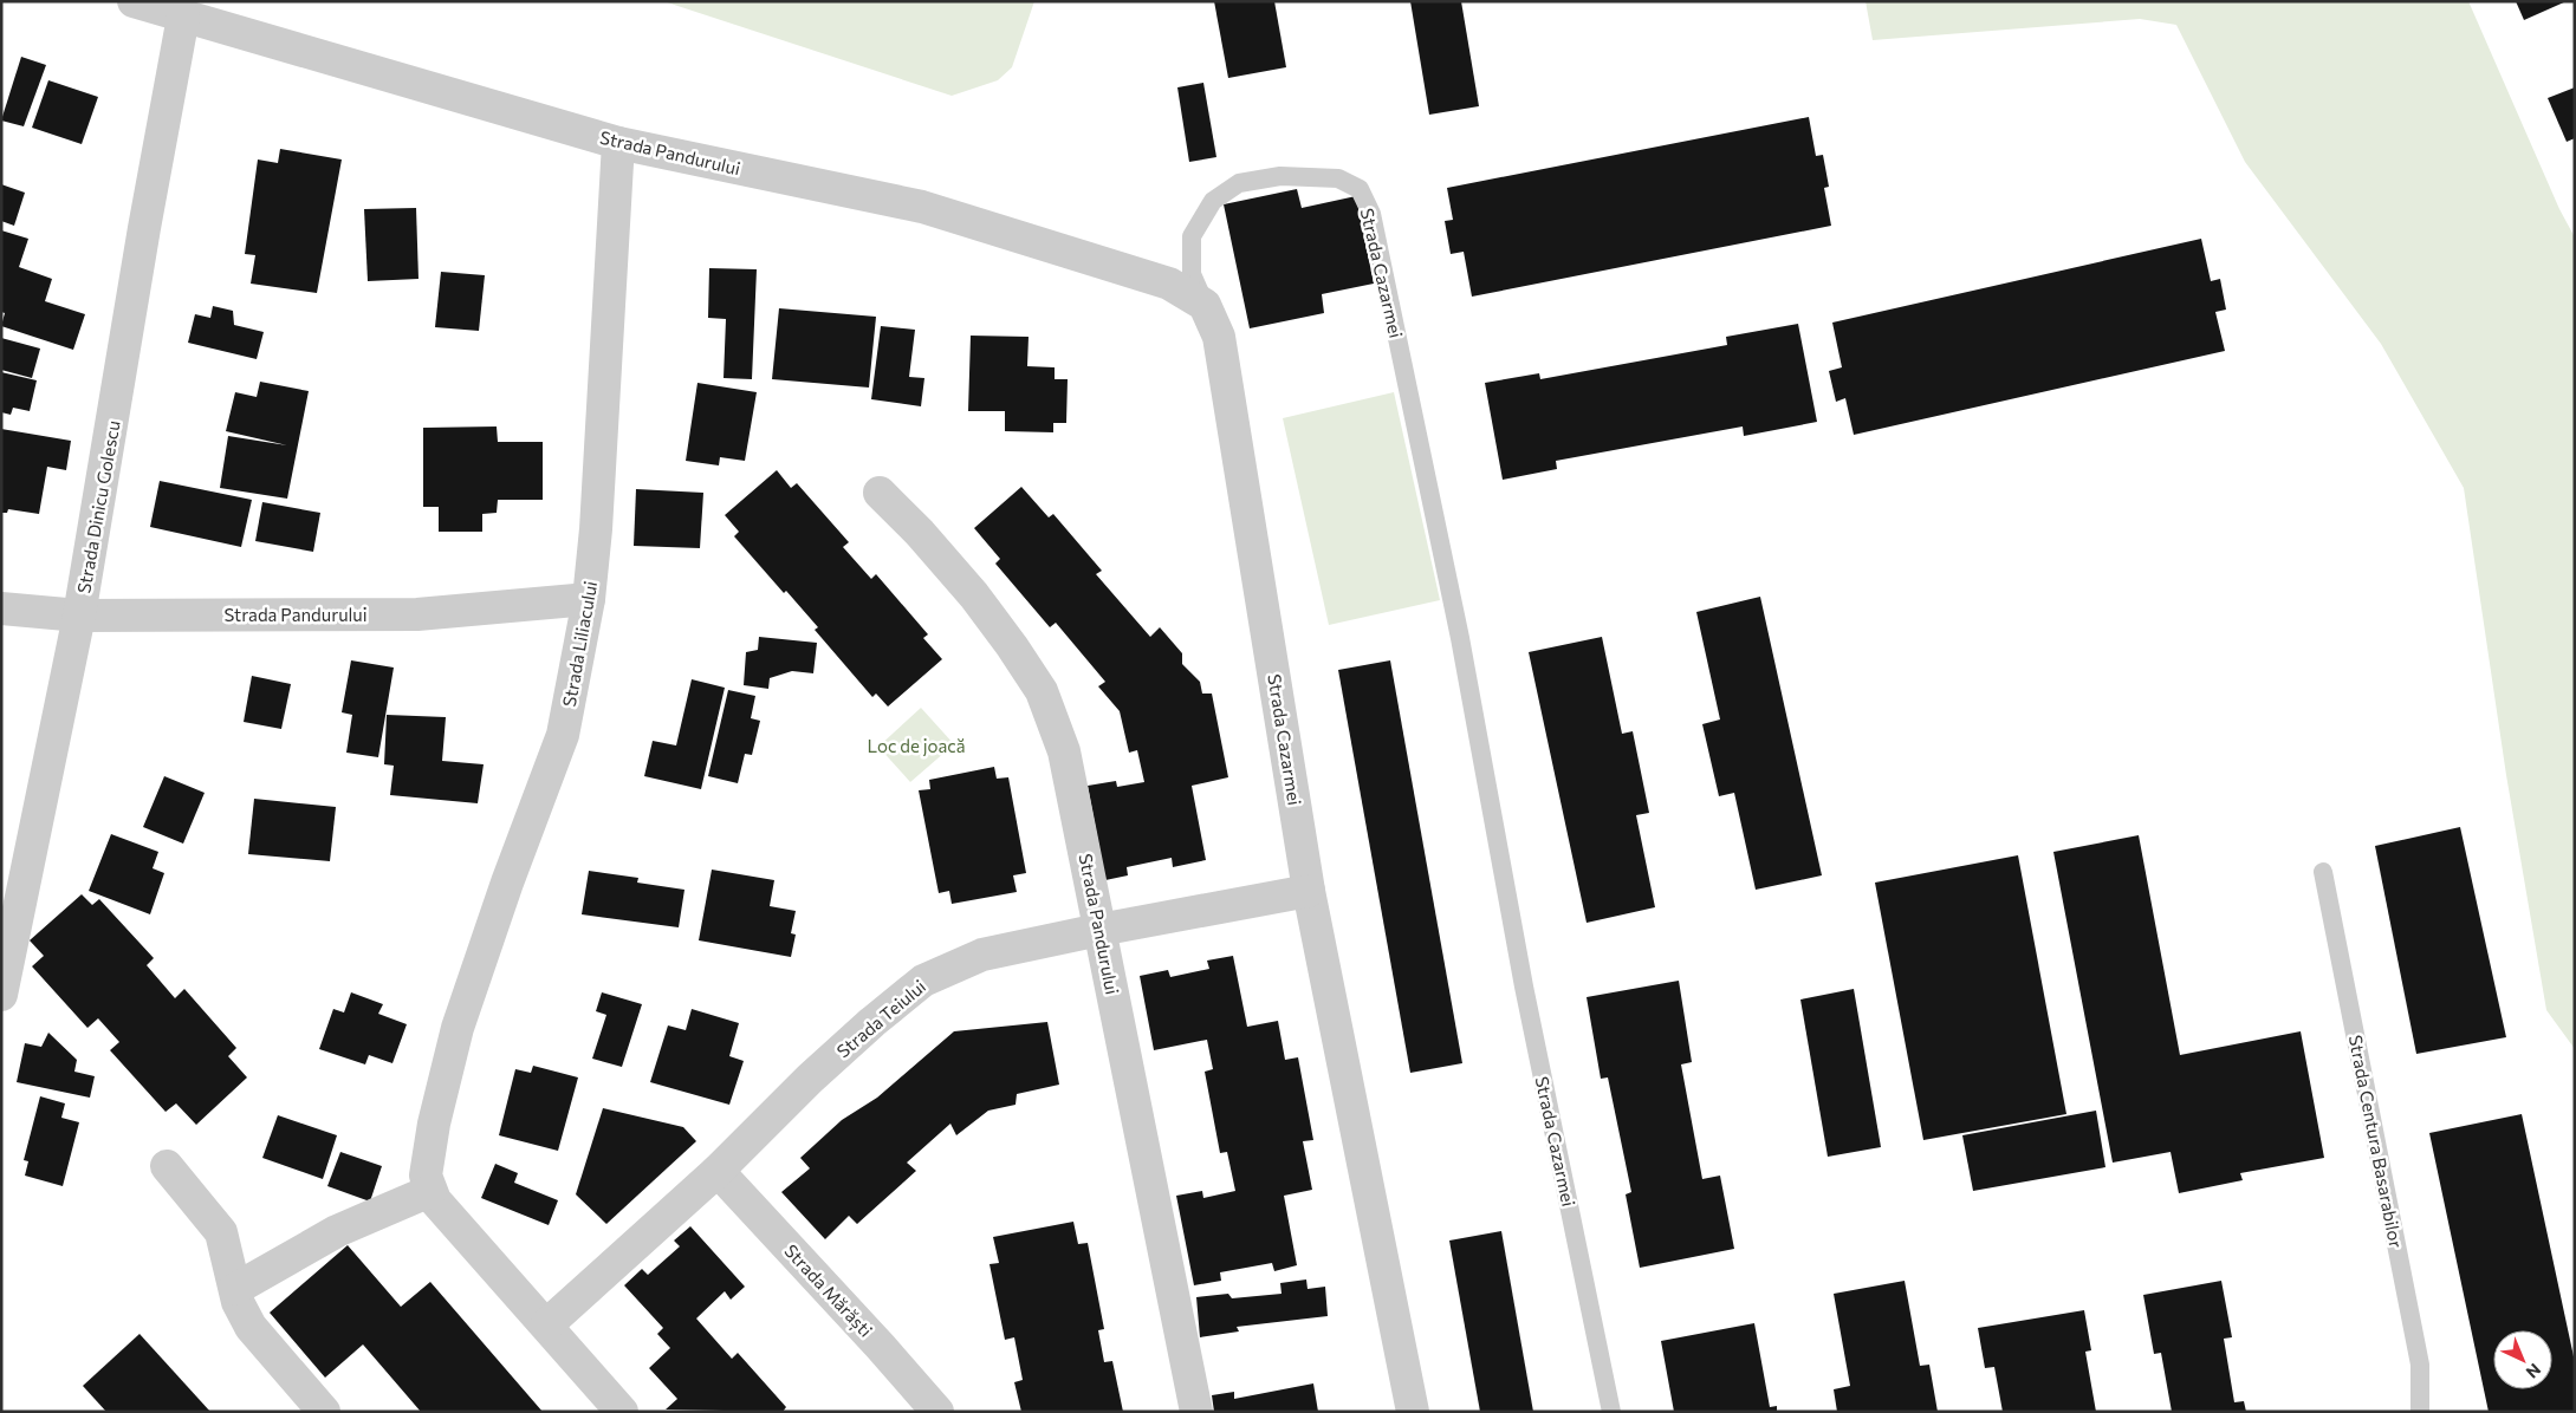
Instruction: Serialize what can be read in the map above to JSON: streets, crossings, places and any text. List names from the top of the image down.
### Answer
{
  "streets": {
    "street": [
      "Strada Pandurului",
      "Strada Cazarmei",
      "Strada Dinicu Golescu",
      "Strada Liliacului",
      "Strada Teiului",
      "Strada Mărăști"
    ],
    "lane": ["Strada Centura Basarabilor"]
  },
  "crossings": [
    ["Strada Pandurului", "Strada Cazarmei"],
    ["Strada Pandurului", "Strada Dinicu Golescu"],
    ["Strada Pandurului", "Strada Liliacului"],
    ["Strada Pandurului", "Strada Teiului"],
    ["Strada Cazarmei", "Strada Teiului"],
    ["Strada Teiului", "Strada Mărăști"]
  ],
  "parks": ["Loc de joacă"],
  "north": "bottom right"
}
